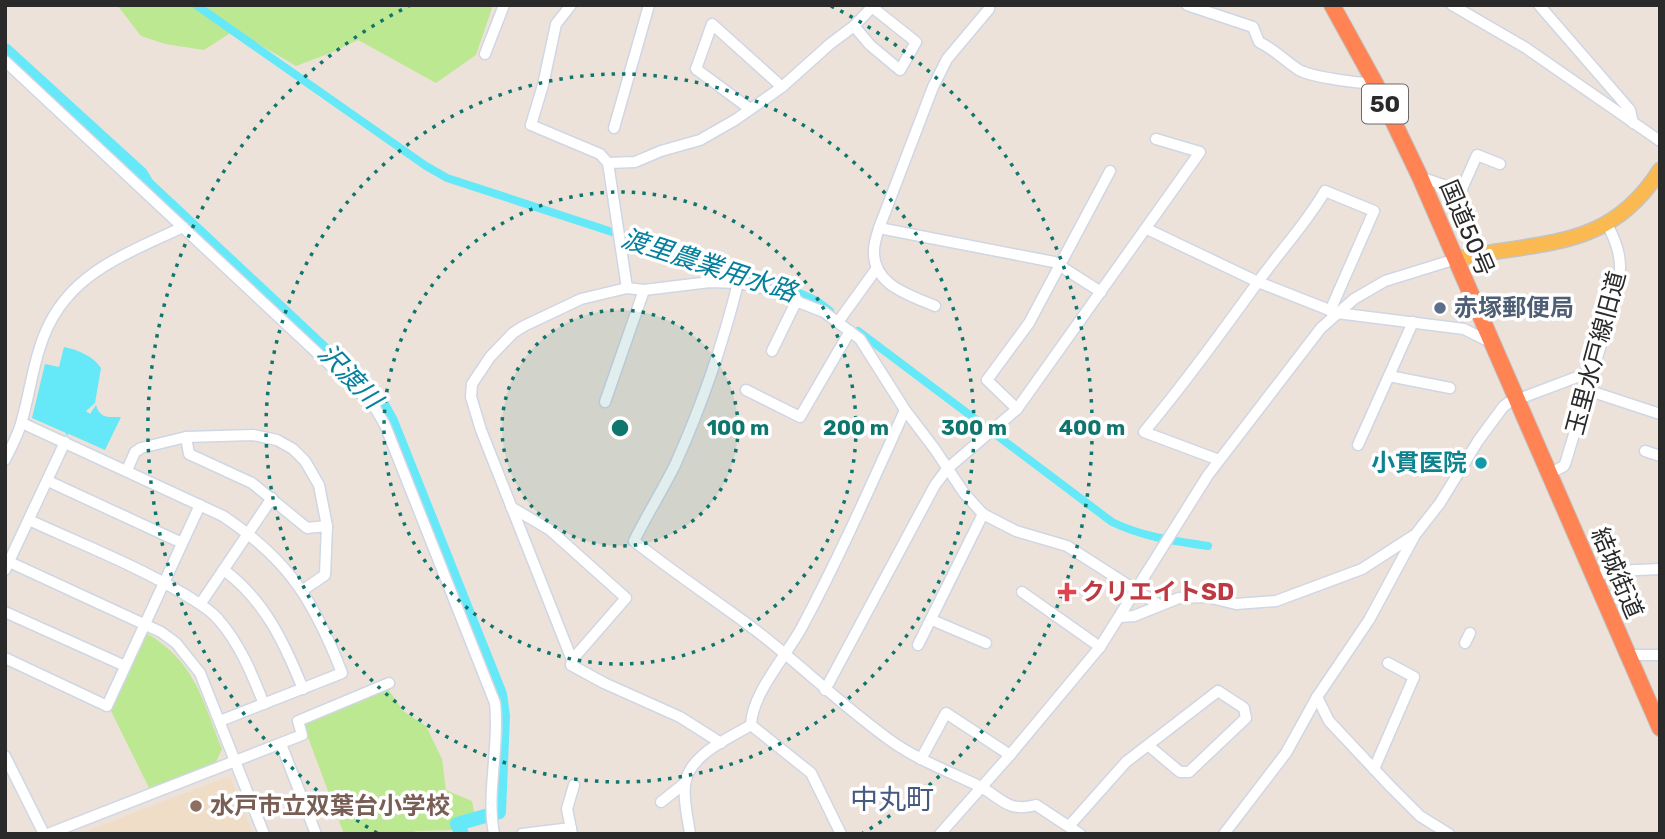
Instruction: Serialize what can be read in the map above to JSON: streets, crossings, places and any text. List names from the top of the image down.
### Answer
{
  "streets": {
    "highway": ["50", "国道50号", "結城街道"],
    "street": ["玉里水戸線旧道"]
  },
  "crossings": [
    ["国道50号", "玉里水戸線旧道"],
    ["国道50号", "結城街道"],
    ["玉里水戸線旧道", "結城街道"]
  ],
  "districts": ["中丸町"],
  "water": ["渡里農業用水路", "沢渡川"],
  "places": {
    "other": ["赤塚郵便局", "小貫医院", "水戸市立双葉台小学校"],
    "health": ["クリエイトSD"]
  },
  "rings": [
    "100 m",
    "200 m",
    "300 m",
    "400 m"
  ]
}
